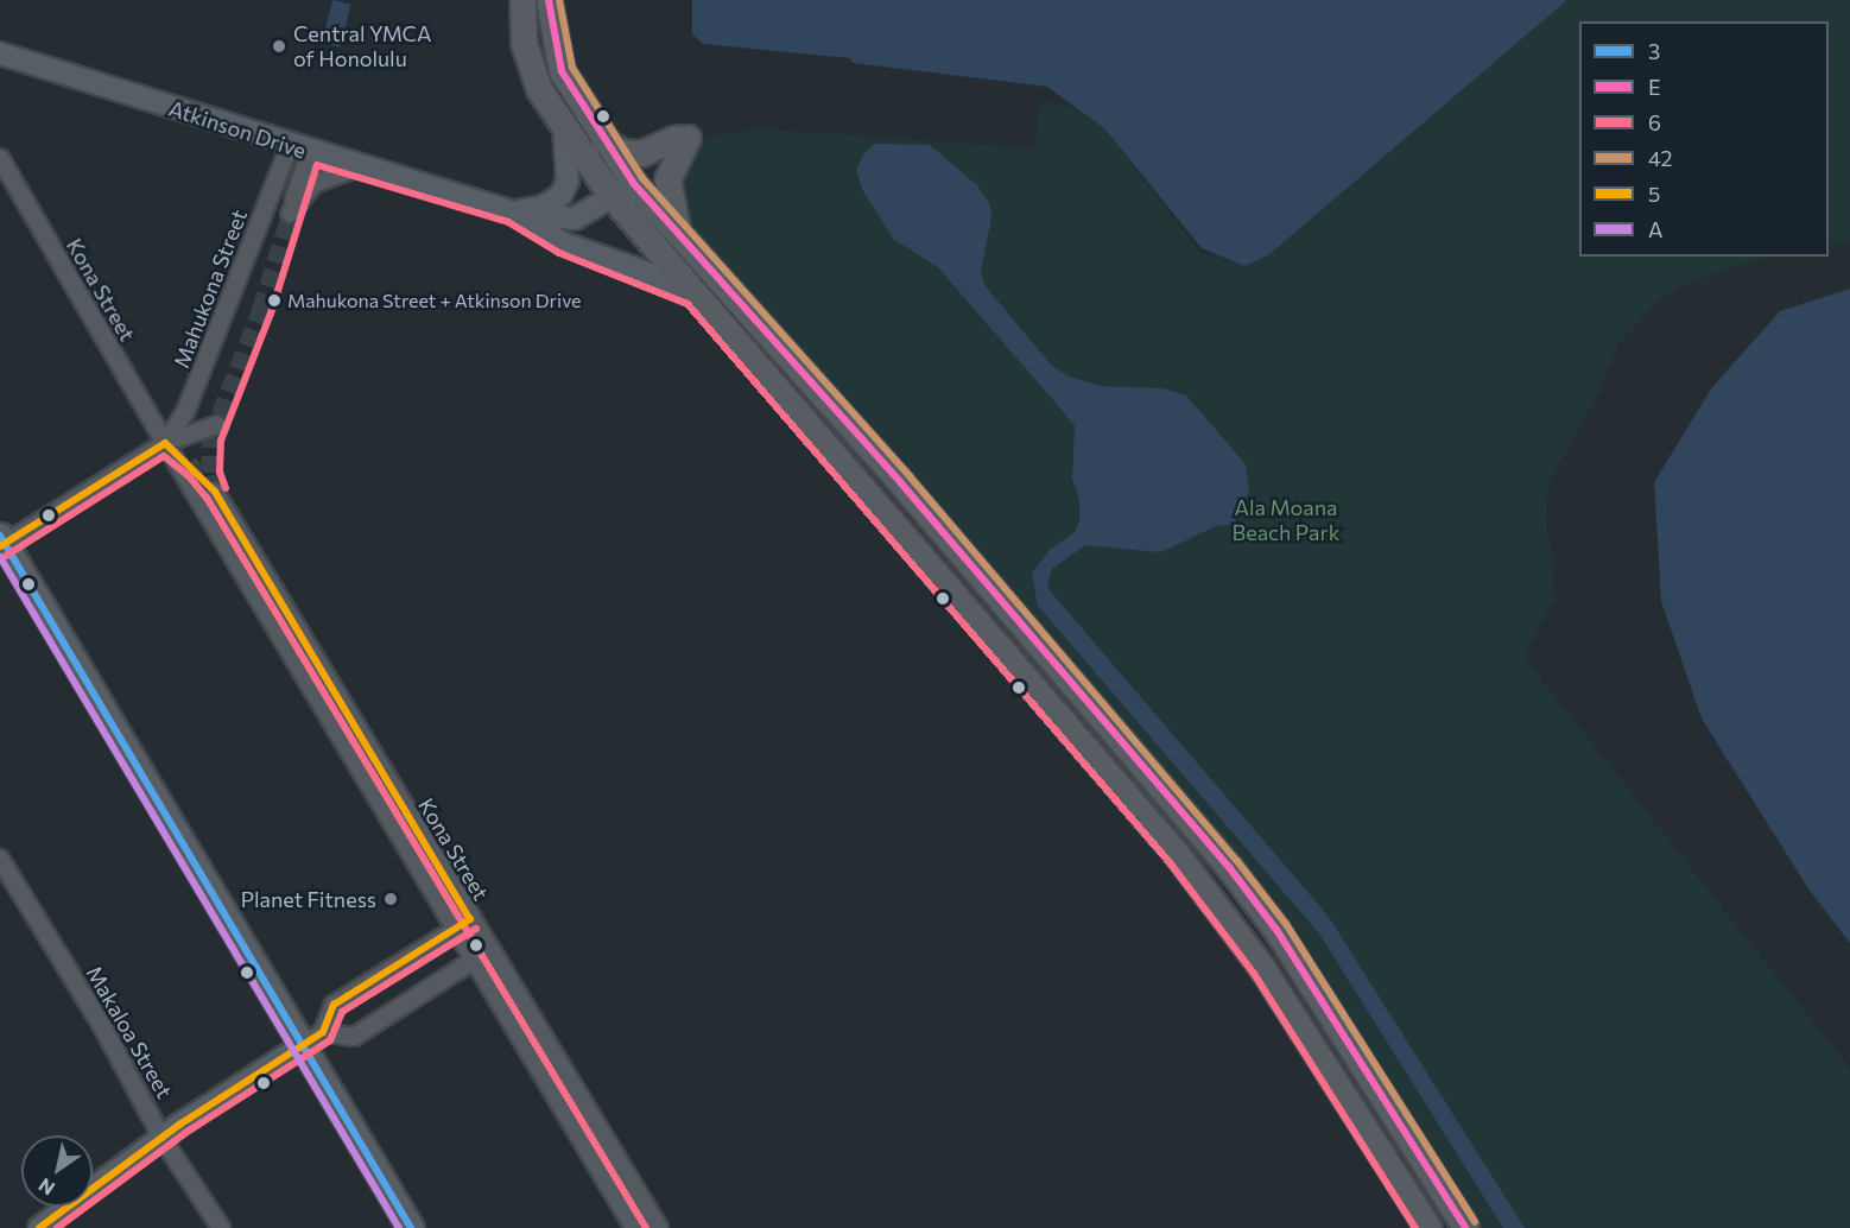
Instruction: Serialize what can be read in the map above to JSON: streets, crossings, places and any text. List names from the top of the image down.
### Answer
{
  "streets": {
    "street": [
      "Atkinson Drive",
      "Mahukona Street",
      "Kona Street",
      "Makaloa Street"
    ]
  },
  "crossings": [
    ["Atkinson Drive", "Mahukona Street"],
    ["Mahukona Street", "Kona Street"]
  ],
  "parks": ["Ala Moana Beach Park"],
  "places": ["Central YMCA of Honolulu", "Mahukona Street + Atkinson Drive", "Planet Fitness"],
  "lines": [
    "transit line E",
    "transit line 42",
    "transit line 6",
    "transit line 5",
    "transit line 3",
    "transit line A"
  ],
  "legend": [
    "3",
    "E",
    "6",
    "42",
    "5",
    "A"
  ],
  "north": "bottom left"
}
